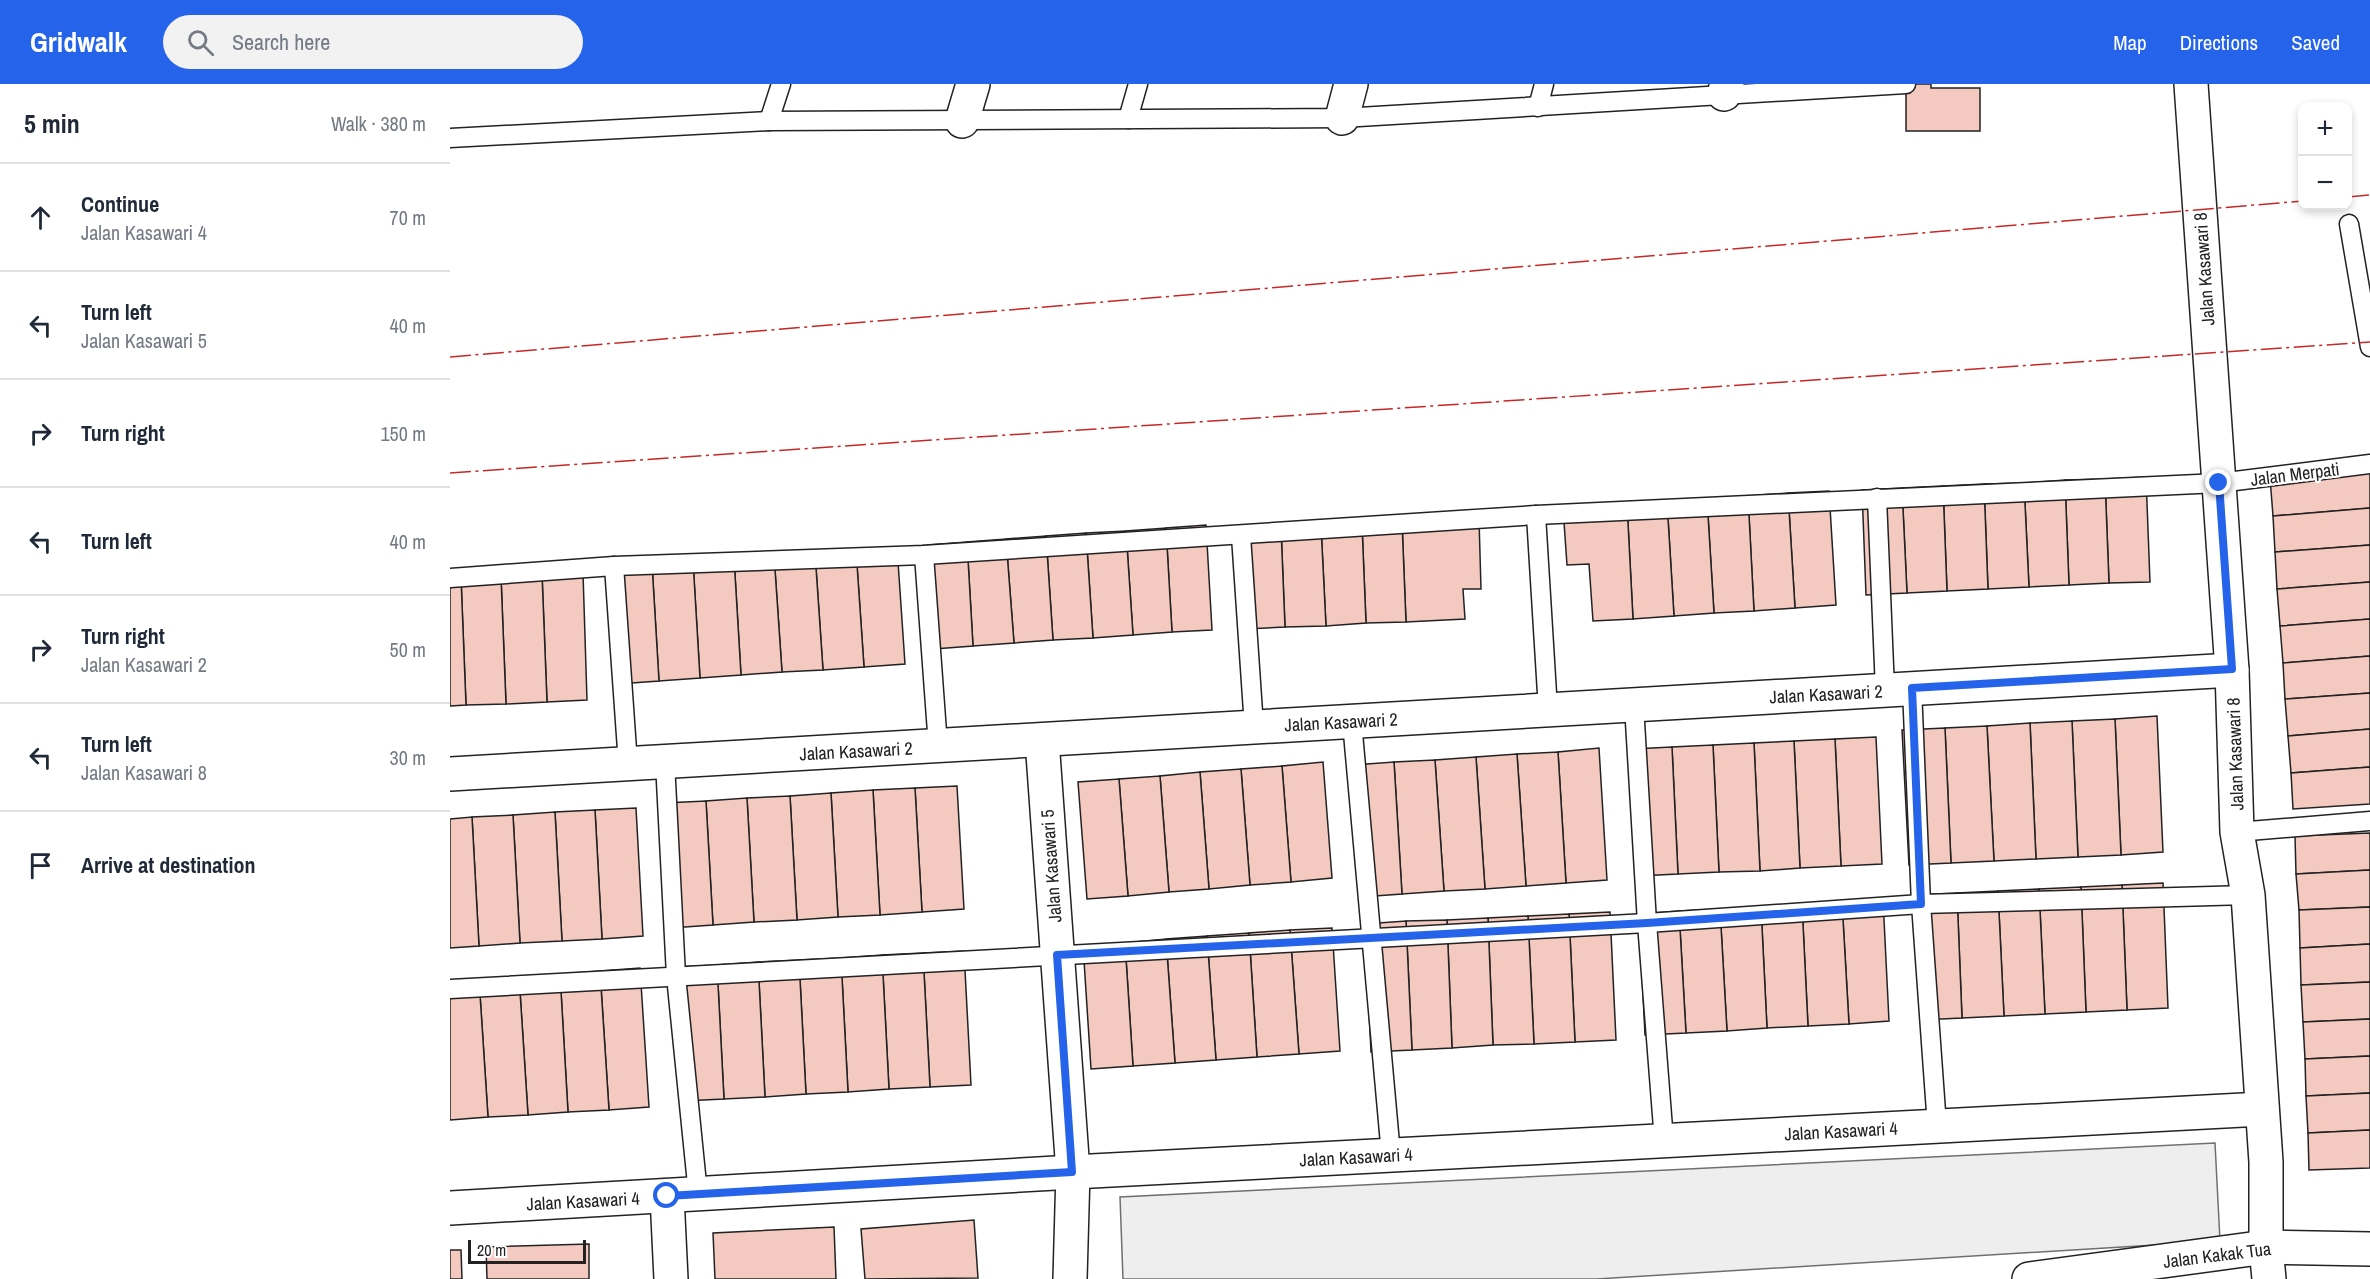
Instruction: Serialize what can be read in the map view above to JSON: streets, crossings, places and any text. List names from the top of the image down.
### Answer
{
  "streets": {
    "street": [
      "Jalan Kasawari 8",
      "Jalan Kasawari 2",
      "Jalan Kasawari 5",
      "Jalan Kasawari 4",
      "Jalan Kakak Tua"
    ],
    "lane": ["Jalan Merpati"]
  },
  "crossings": [
    ["Jalan Kasawari 8", "Jalan Merpati"],
    ["Jalan Kasawari 8", "Jalan Kasawari 2"],
    ["Jalan Kasawari 8", "Jalan Kasawari 4"],
    ["Jalan Kasawari 8", "Jalan Kakak Tua"],
    ["Jalan Kasawari 2", "Jalan Kasawari 5"],
    ["Jalan Kasawari 5", "Jalan Kasawari 4"]
  ],
  "scale_bar": "20 m",
  "page": {
    "header": "Gridwalk",
    "search": "Search here",
    "nav": ["Map", "Directions", "Saved"],
    "heading": ["5 min", "Walk · 380 m"],
    "map_buttons": ["+", "−"],
    "list": [
      ["Continue", "Jalan Kasawari 4", "70 m"],
      ["Turn left", "Jalan Kasawari 5", "40 m"],
      ["Turn right", "150 m"],
      ["Turn left", "40 m"],
      ["Turn right", "Jalan Kasawari 2", "50 m"],
      ["Turn left", "Jalan Kasawari 8", "30 m"],
      "Arrive at destination"
    ],
    "scale": "20 m"
  }
}
